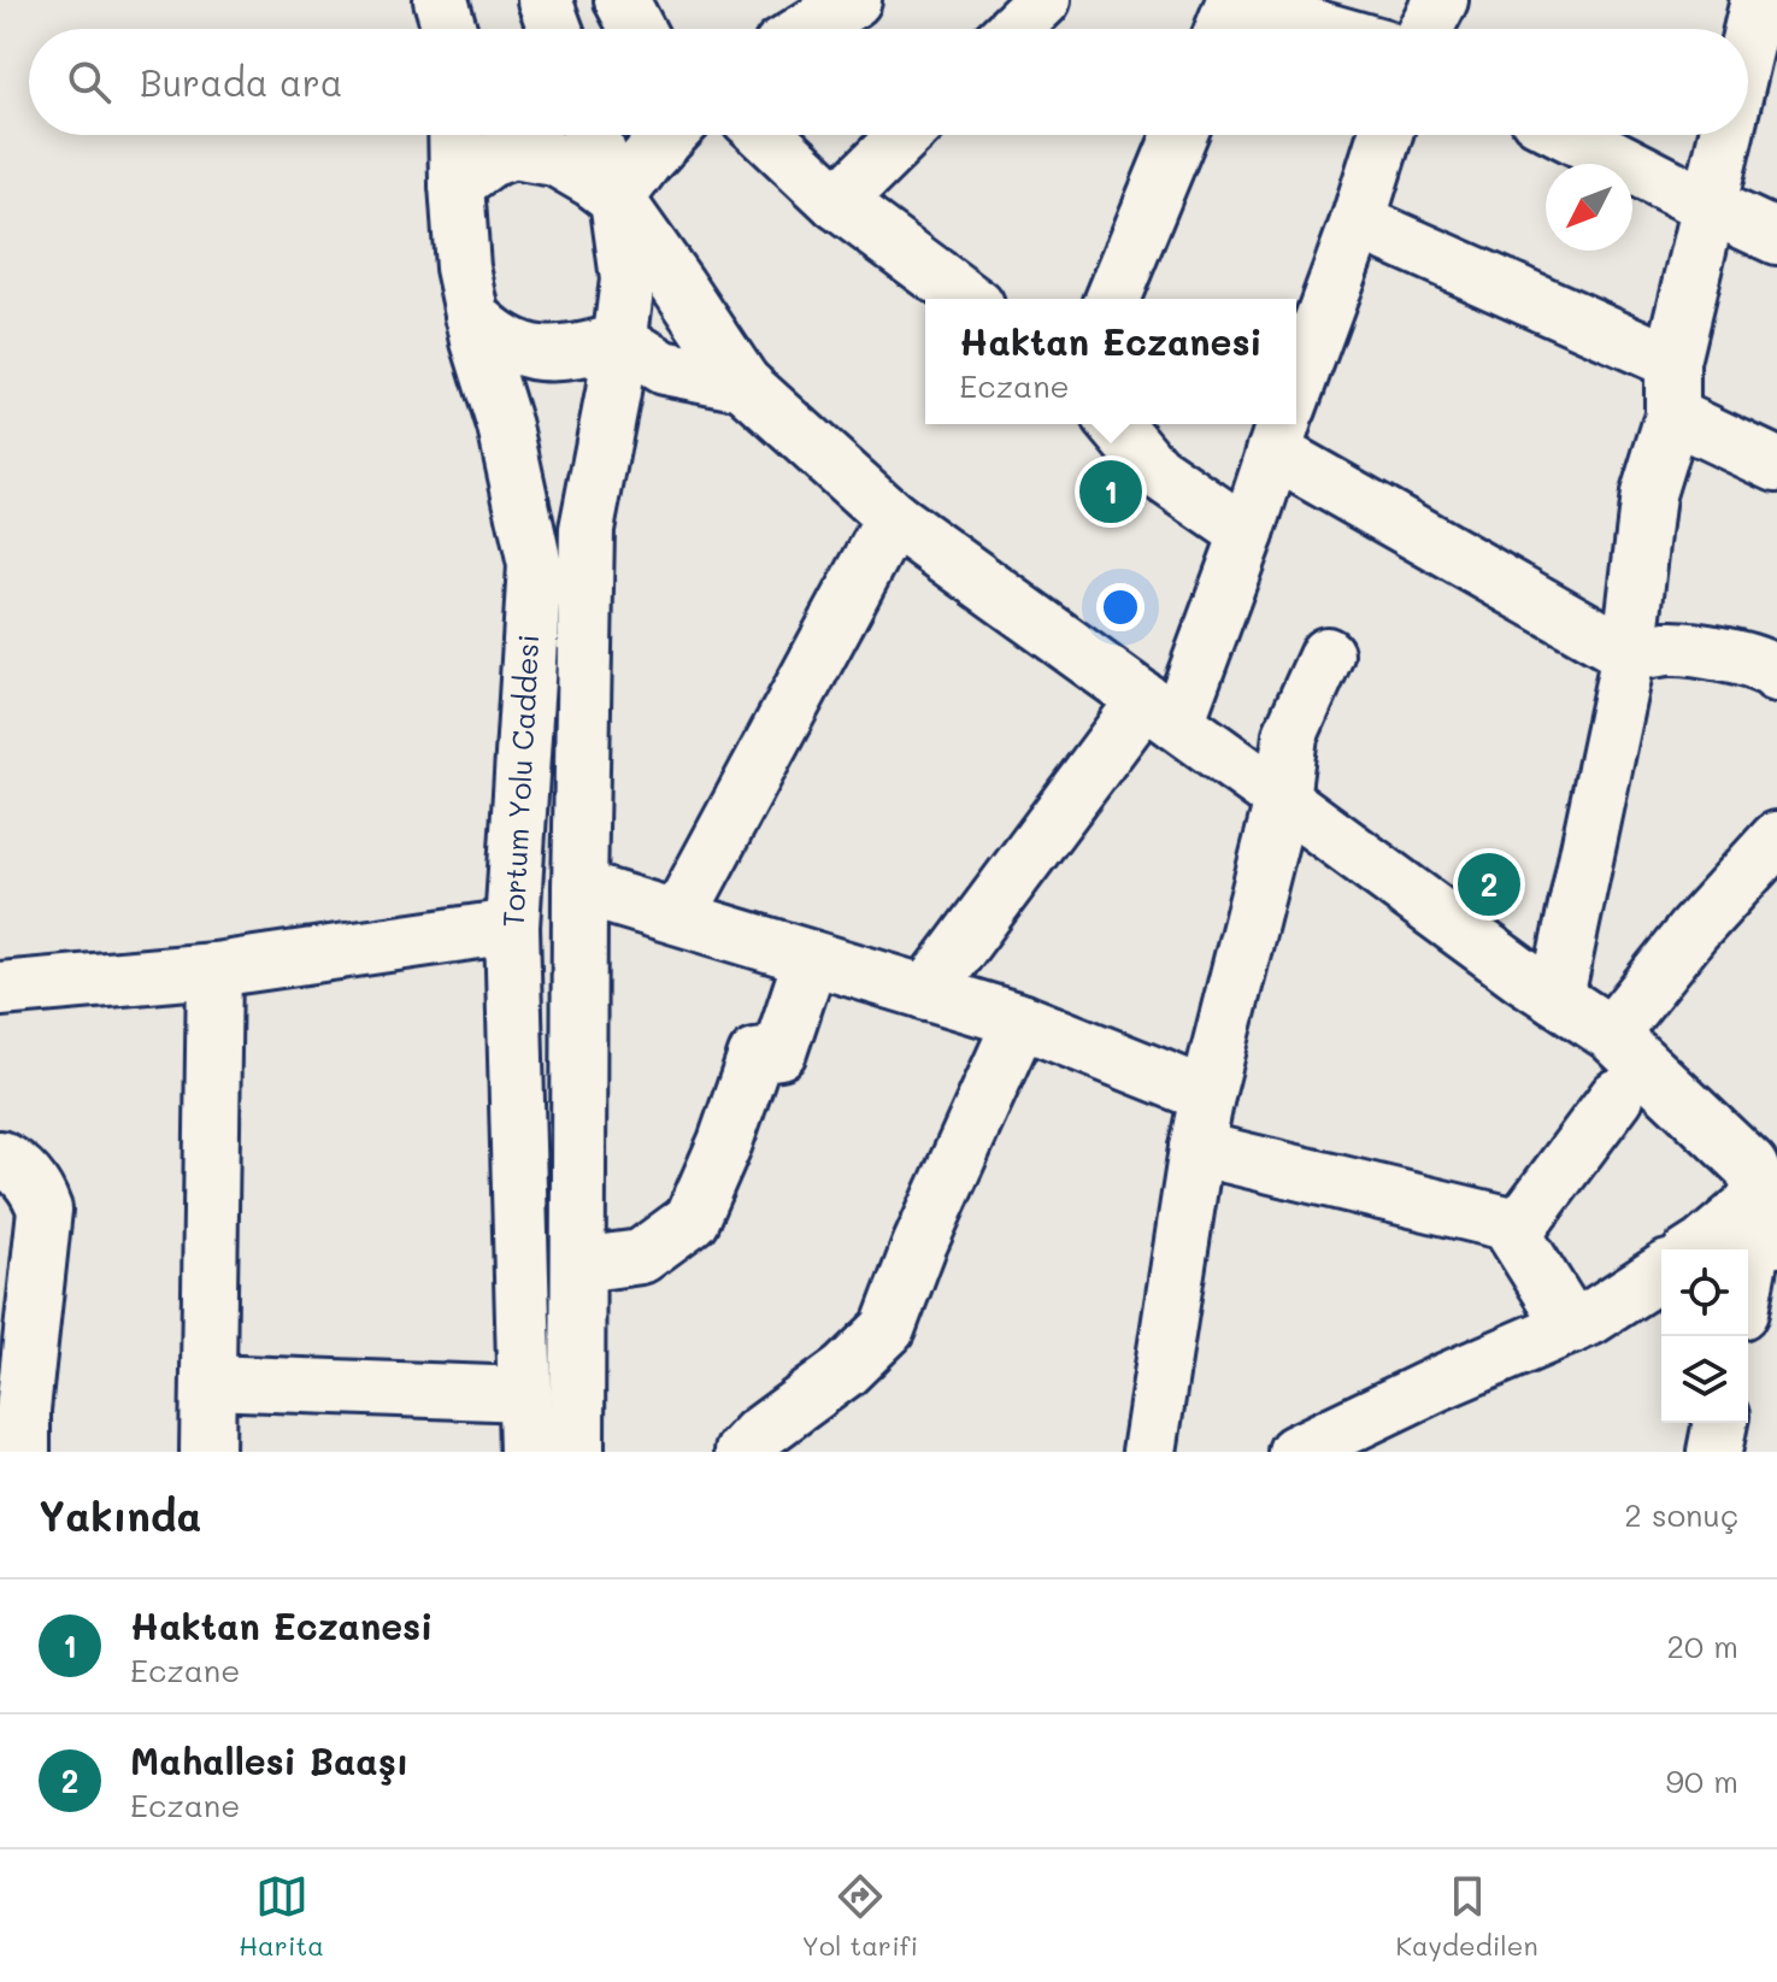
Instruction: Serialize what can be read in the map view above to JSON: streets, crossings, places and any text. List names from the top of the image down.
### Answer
{
  "streets": {
    "main road": ["Tortum Yolu Caddesi"]
  },
  "north": "bottom left",
  "page": {
    "search": "Burada ara",
    "popup": ["Haktan Eczanesi", "Eczane"],
    "pins": ["1", "2"],
    "heading": ["Yakında", "2 sonuç"],
    "list": [
      {
        "mark": "1",
        "name": "Haktan Eczanesi",
        "note": "Eczane",
        "value": "20 m"
      },
      {
        "mark": "2",
        "name": "Mahallesi Baaşı",
        "note": "Eczane",
        "value": "90 m"
      }
    ],
    "nav": ["Harita", "Yol tarifi", "Kaydedilen"]
  }
}
